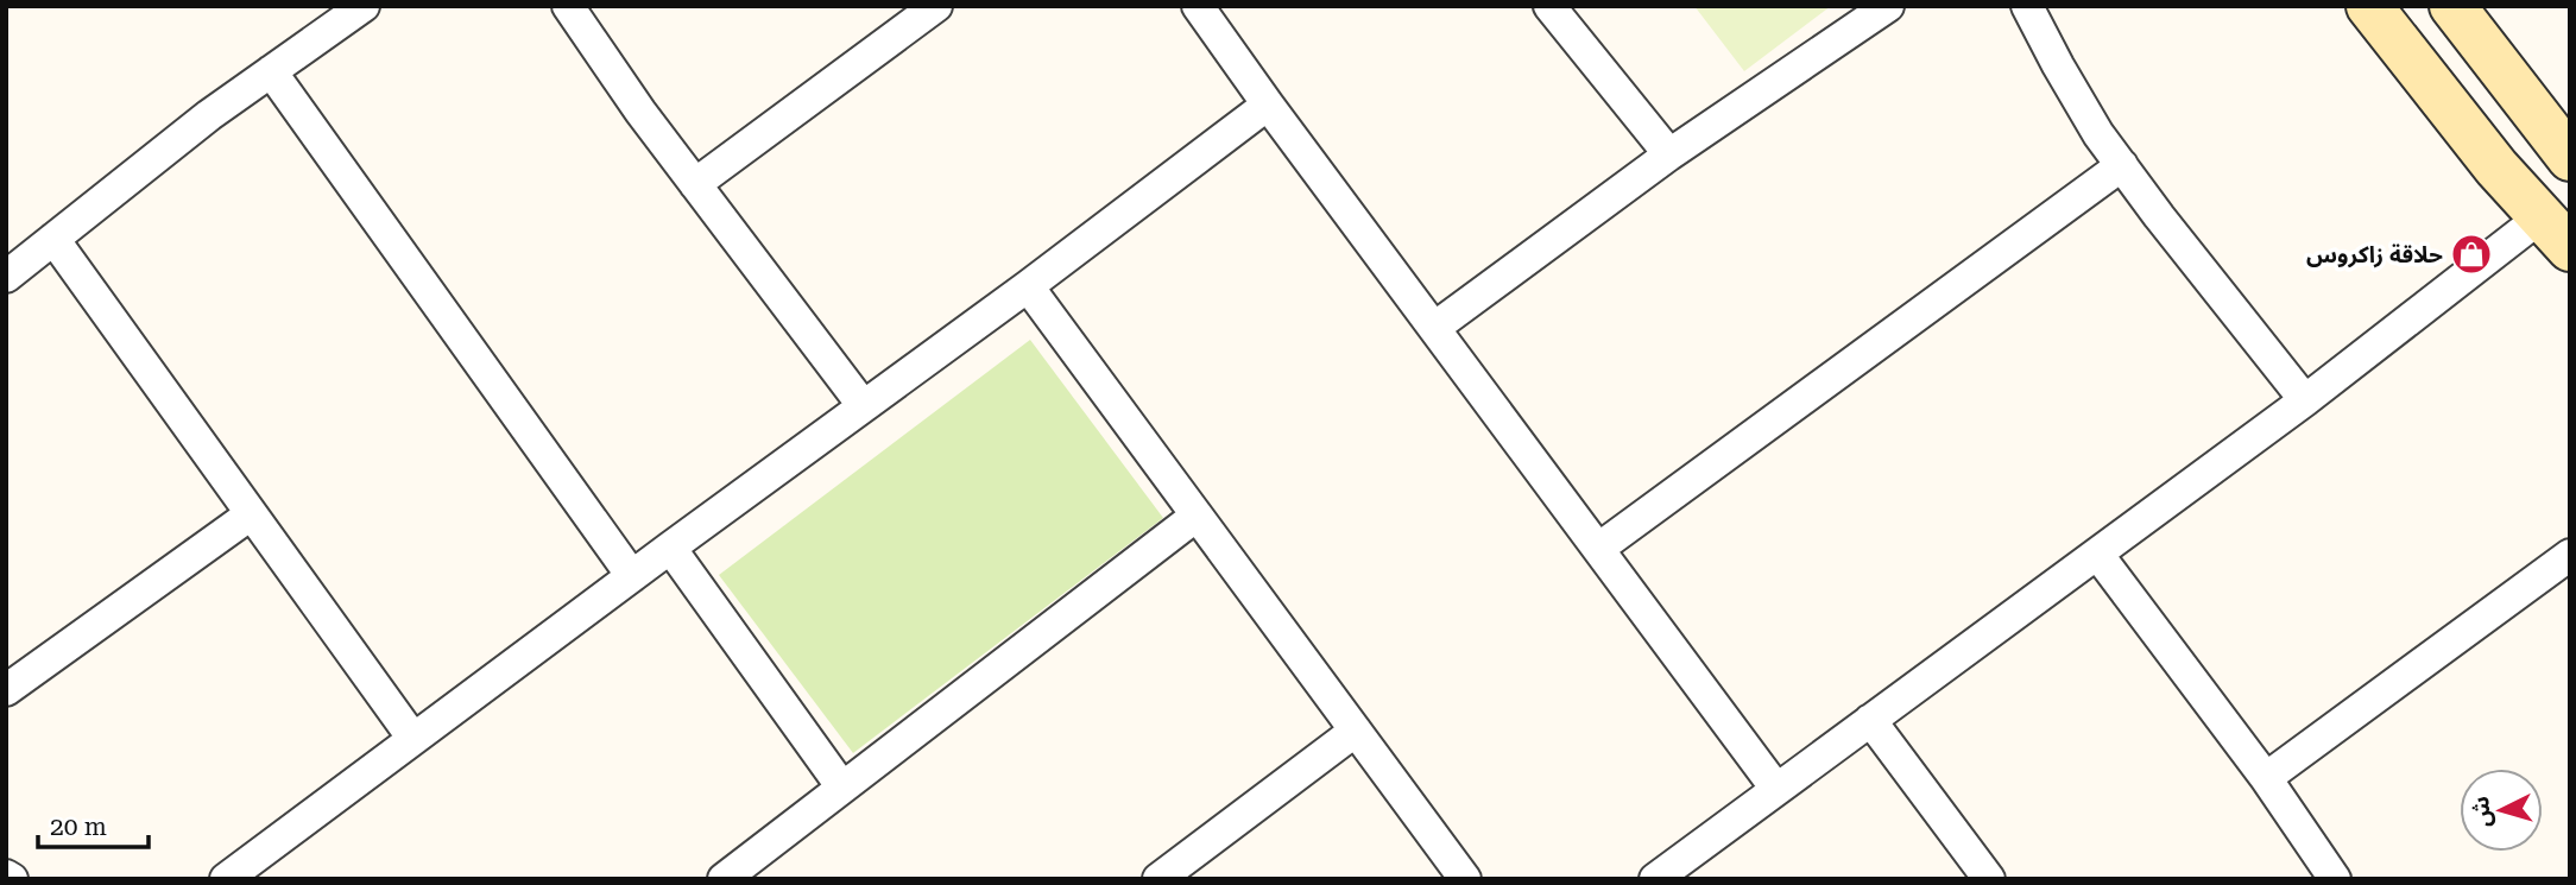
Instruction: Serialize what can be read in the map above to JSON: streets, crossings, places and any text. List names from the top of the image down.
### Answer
{
  "places": {
    "shop": ["حلاقة زاکروس"]
  },
  "scale_bar": "20 m",
  "north": "left"
}
